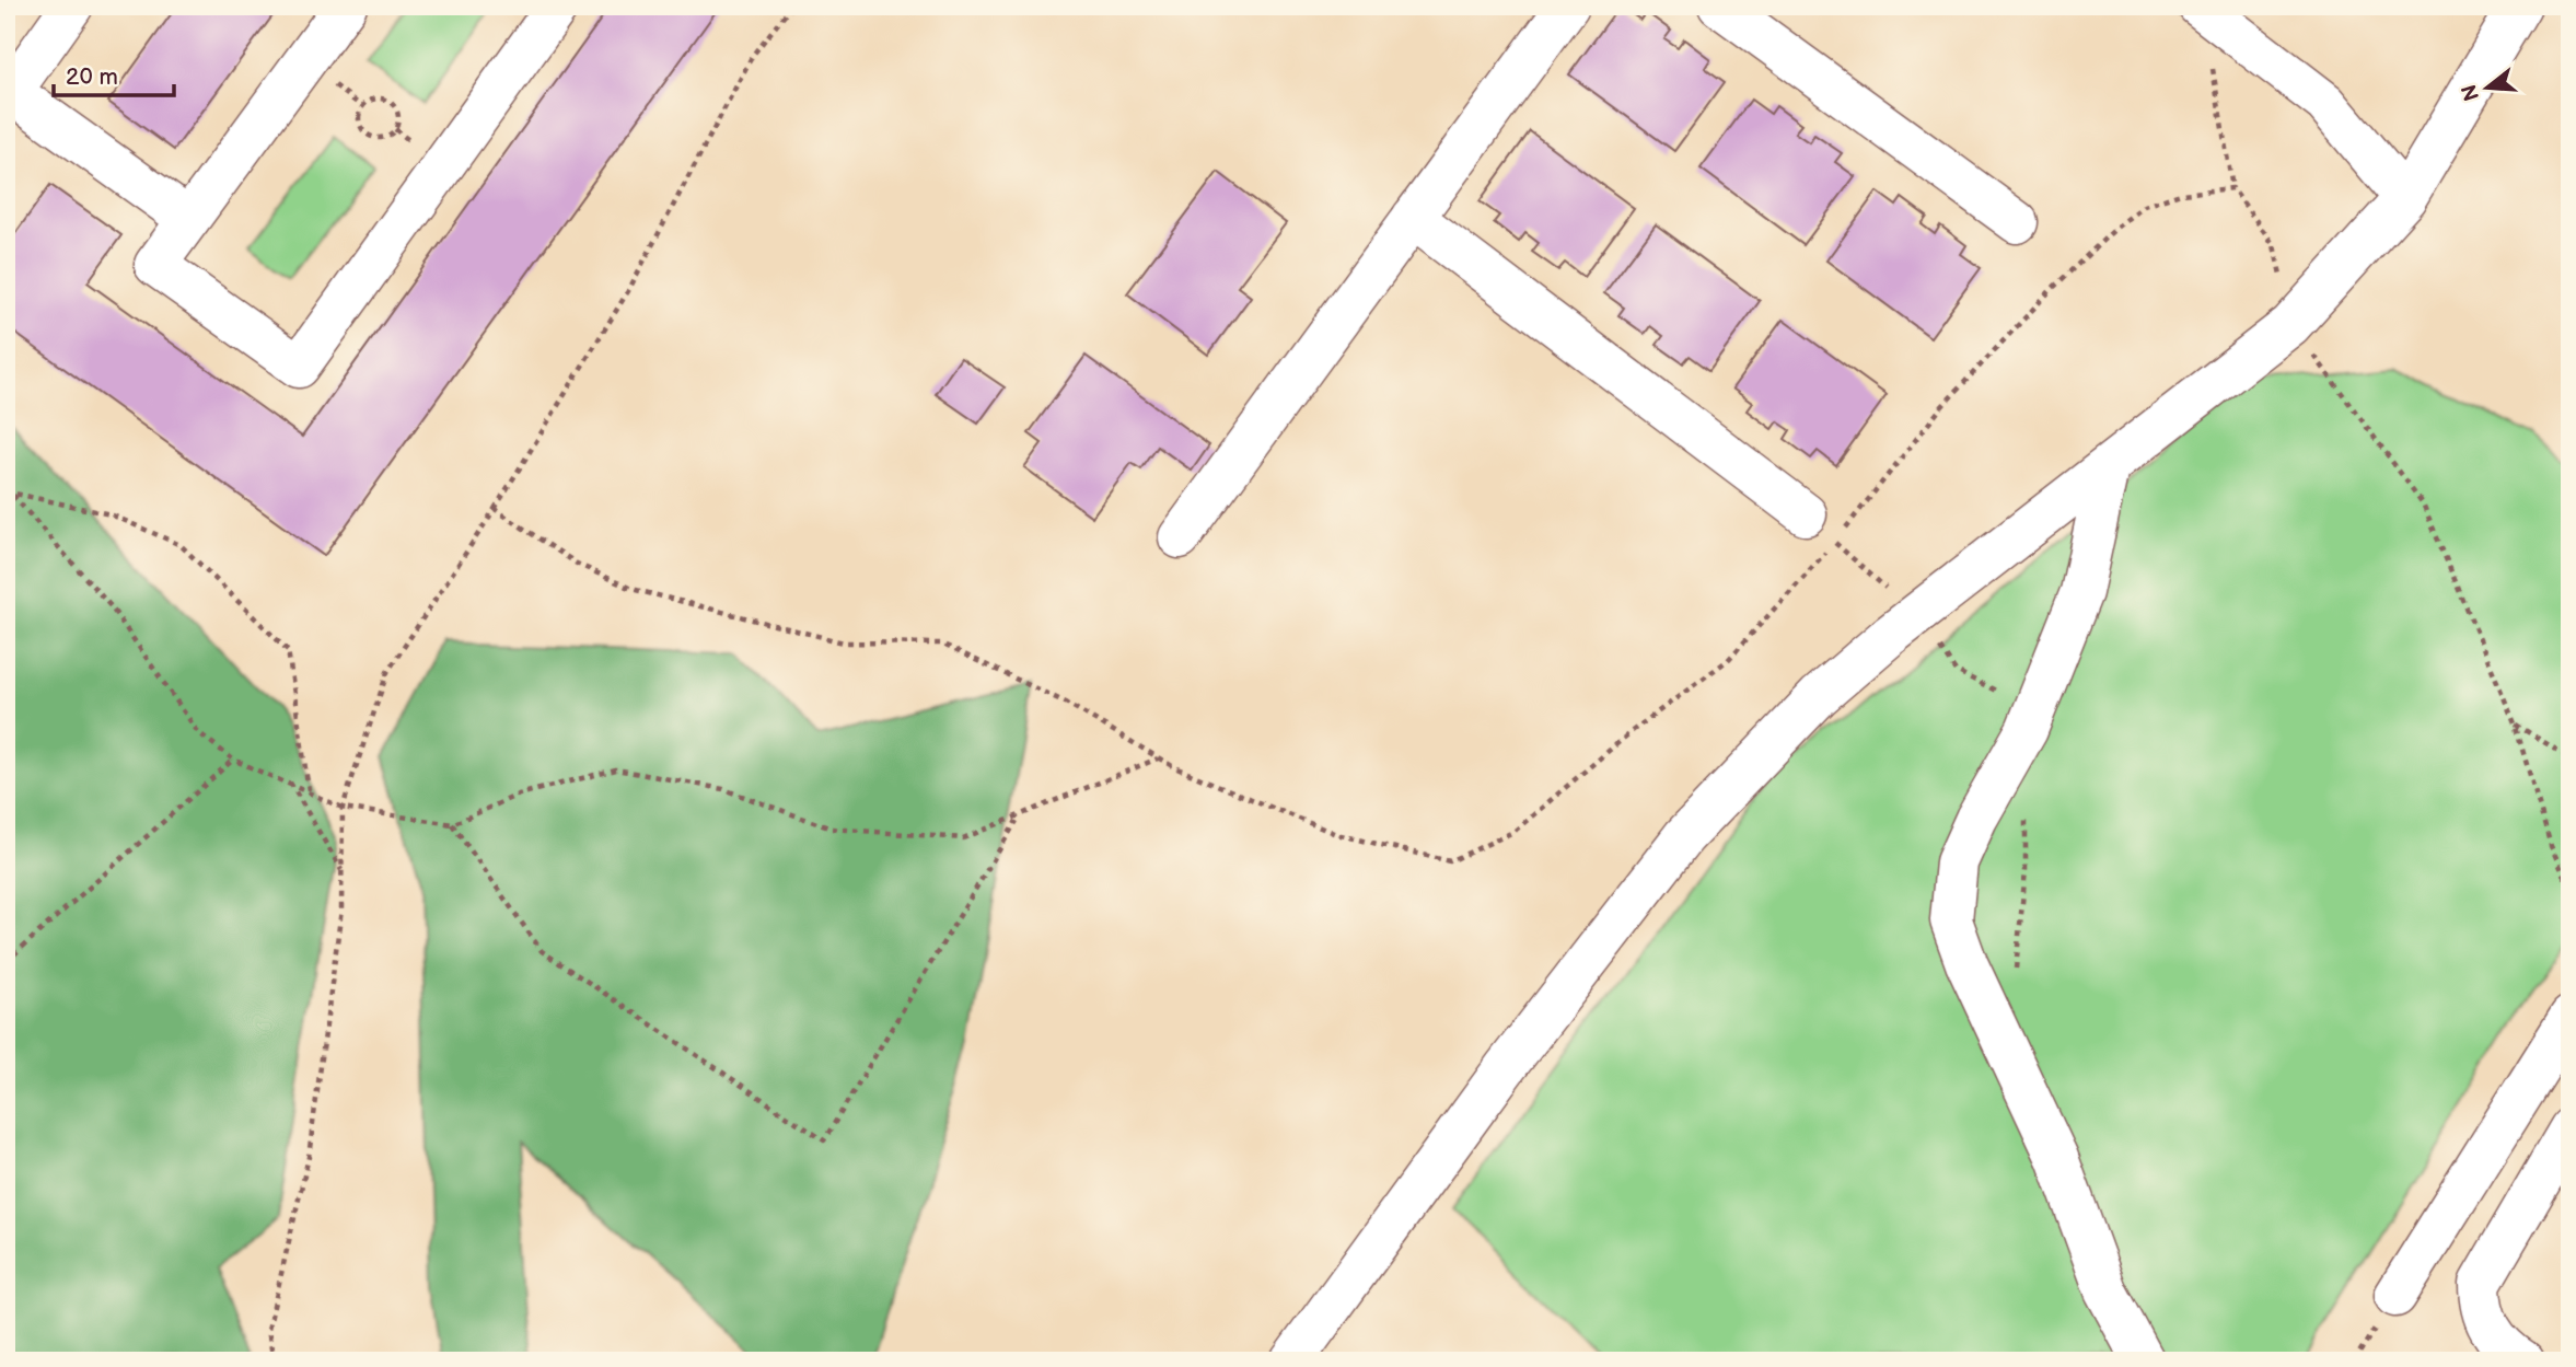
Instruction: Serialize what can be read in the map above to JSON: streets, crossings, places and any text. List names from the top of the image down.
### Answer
{
  "scale_bar": "20 m",
  "north": "left"
}
